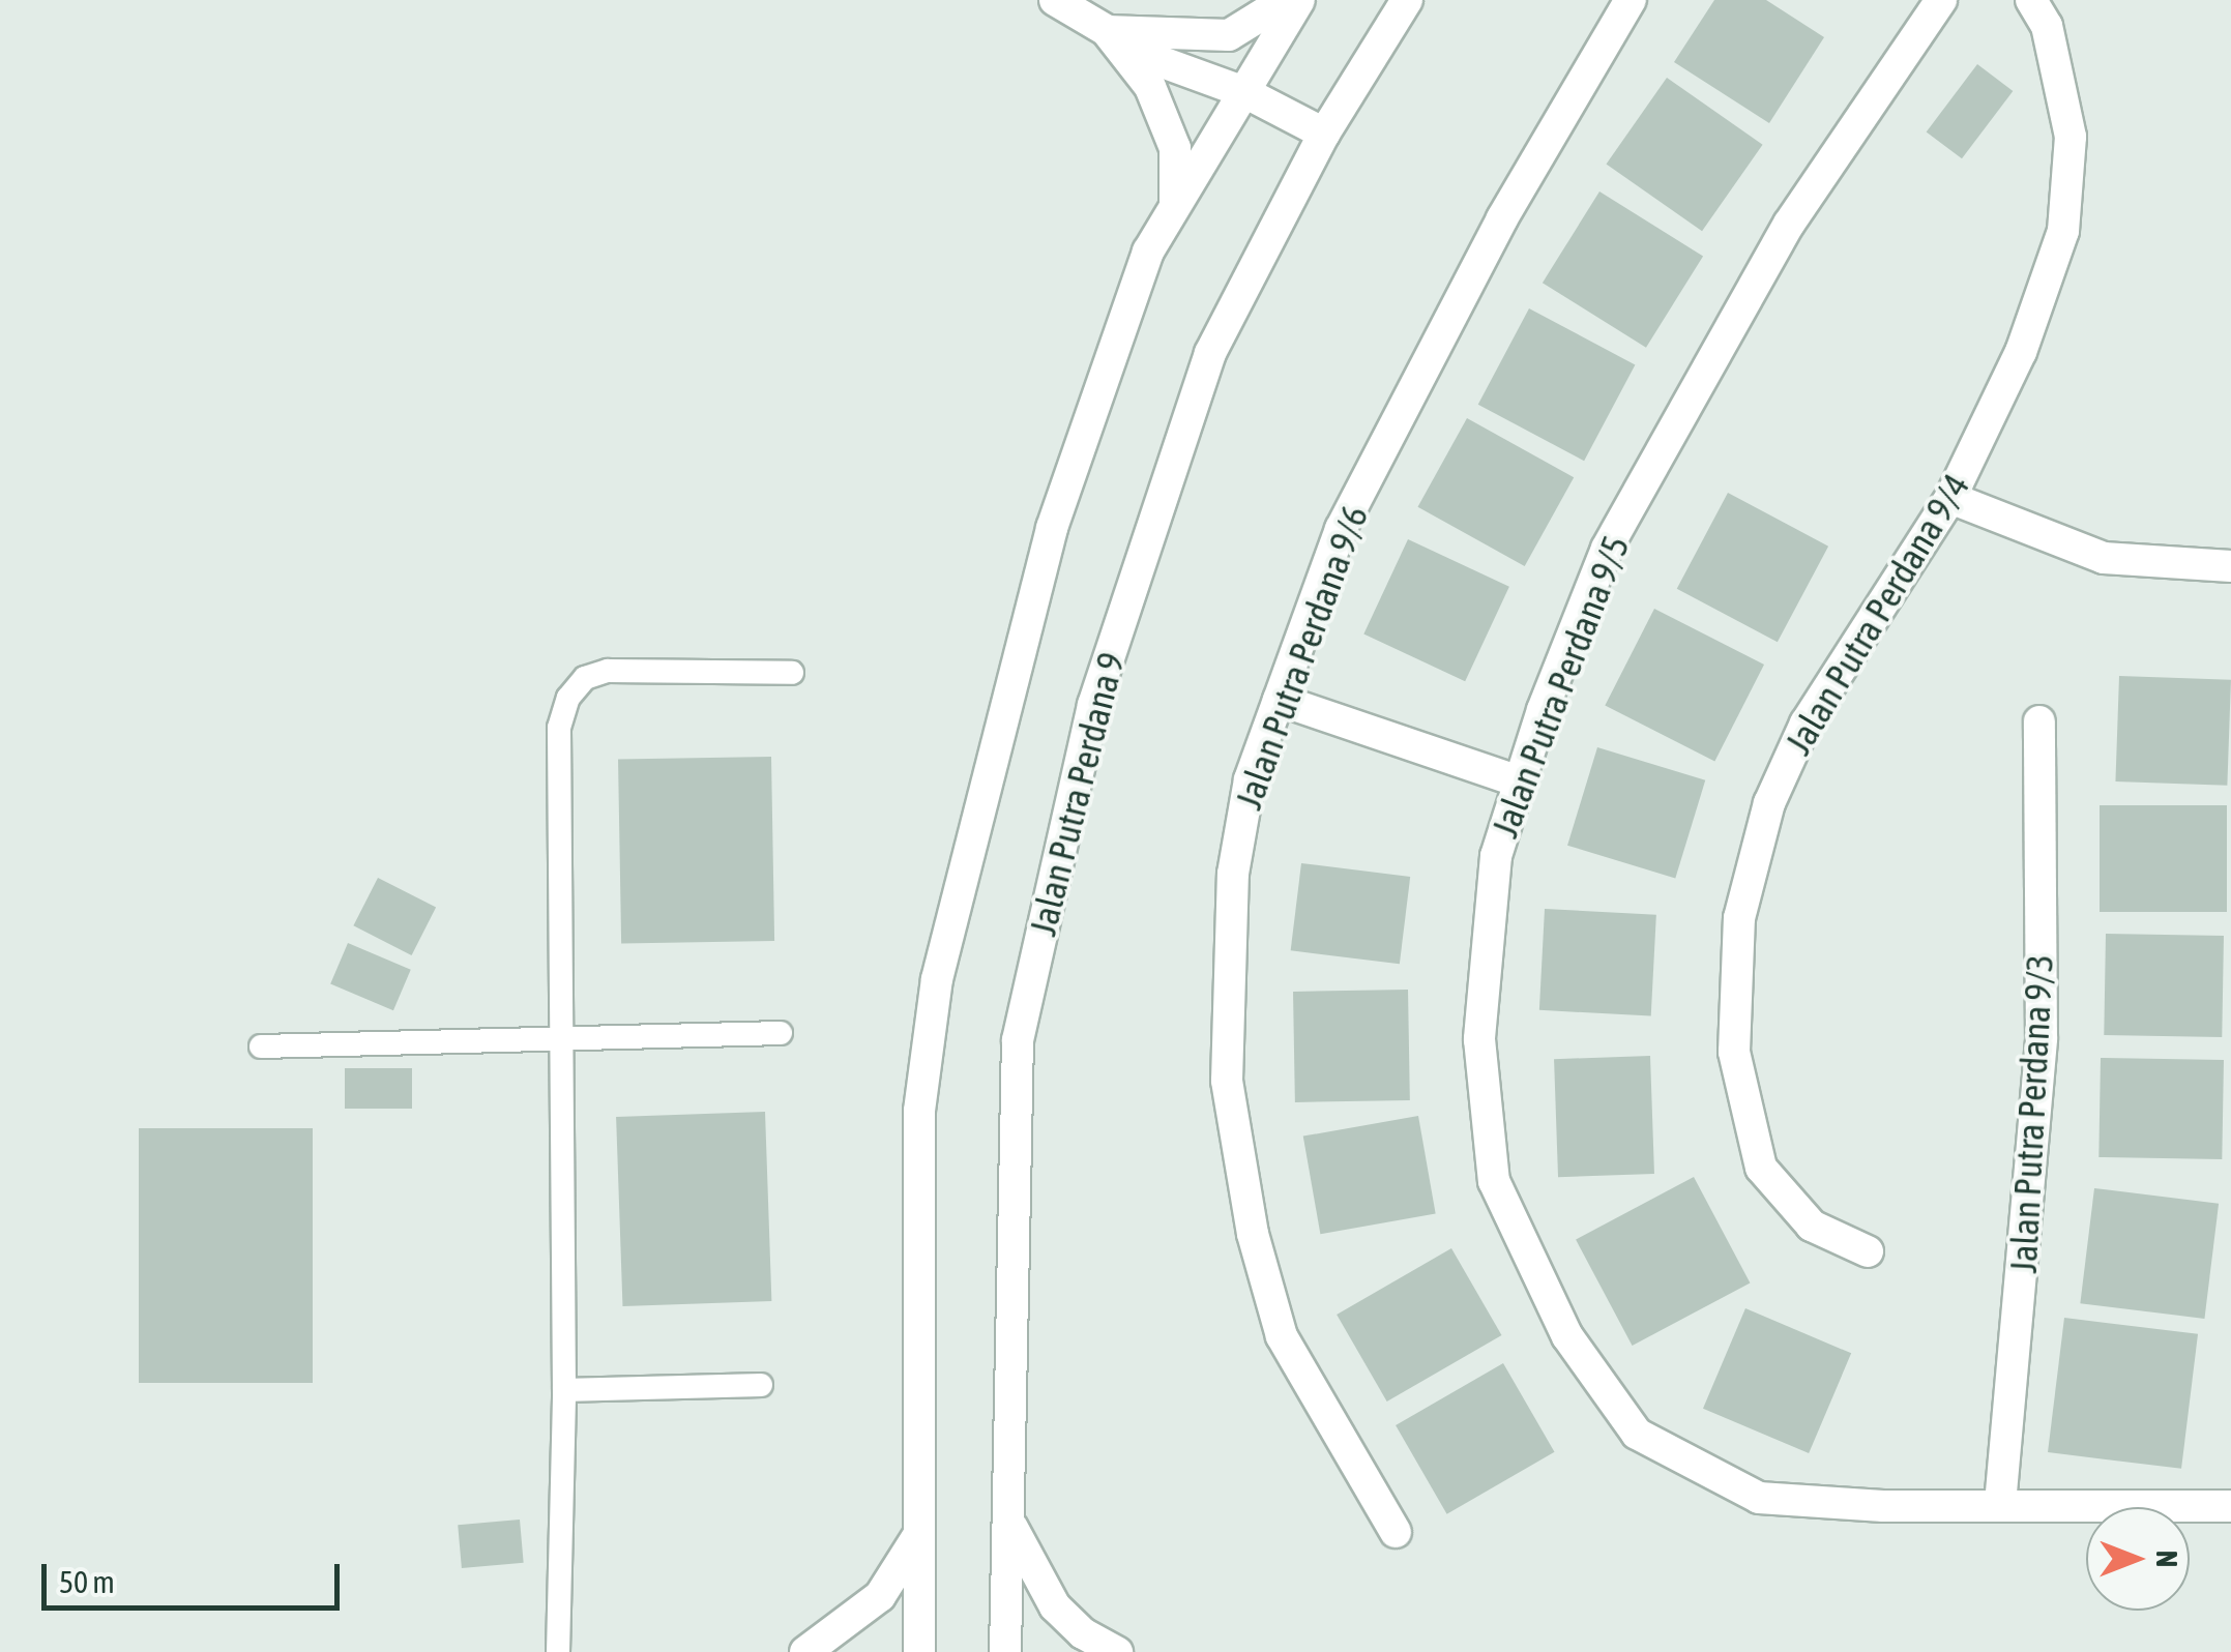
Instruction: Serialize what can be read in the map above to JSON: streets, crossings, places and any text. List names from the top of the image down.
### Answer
{
  "streets": {
    "street": [
      "Jalan Putra Perdana 9/4",
      "Jalan Putra Perdana 9/6",
      "Jalan Putra Perdana 9/5",
      "Jalan Putra Perdana 9",
      "Jalan Putra Perdana 9/3"
    ]
  },
  "crossings": [
    ["Jalan Putra Perdana 9/5", "Jalan Putra Perdana 9/3"]
  ],
  "scale_bar": "50 m",
  "north": "right"
}
